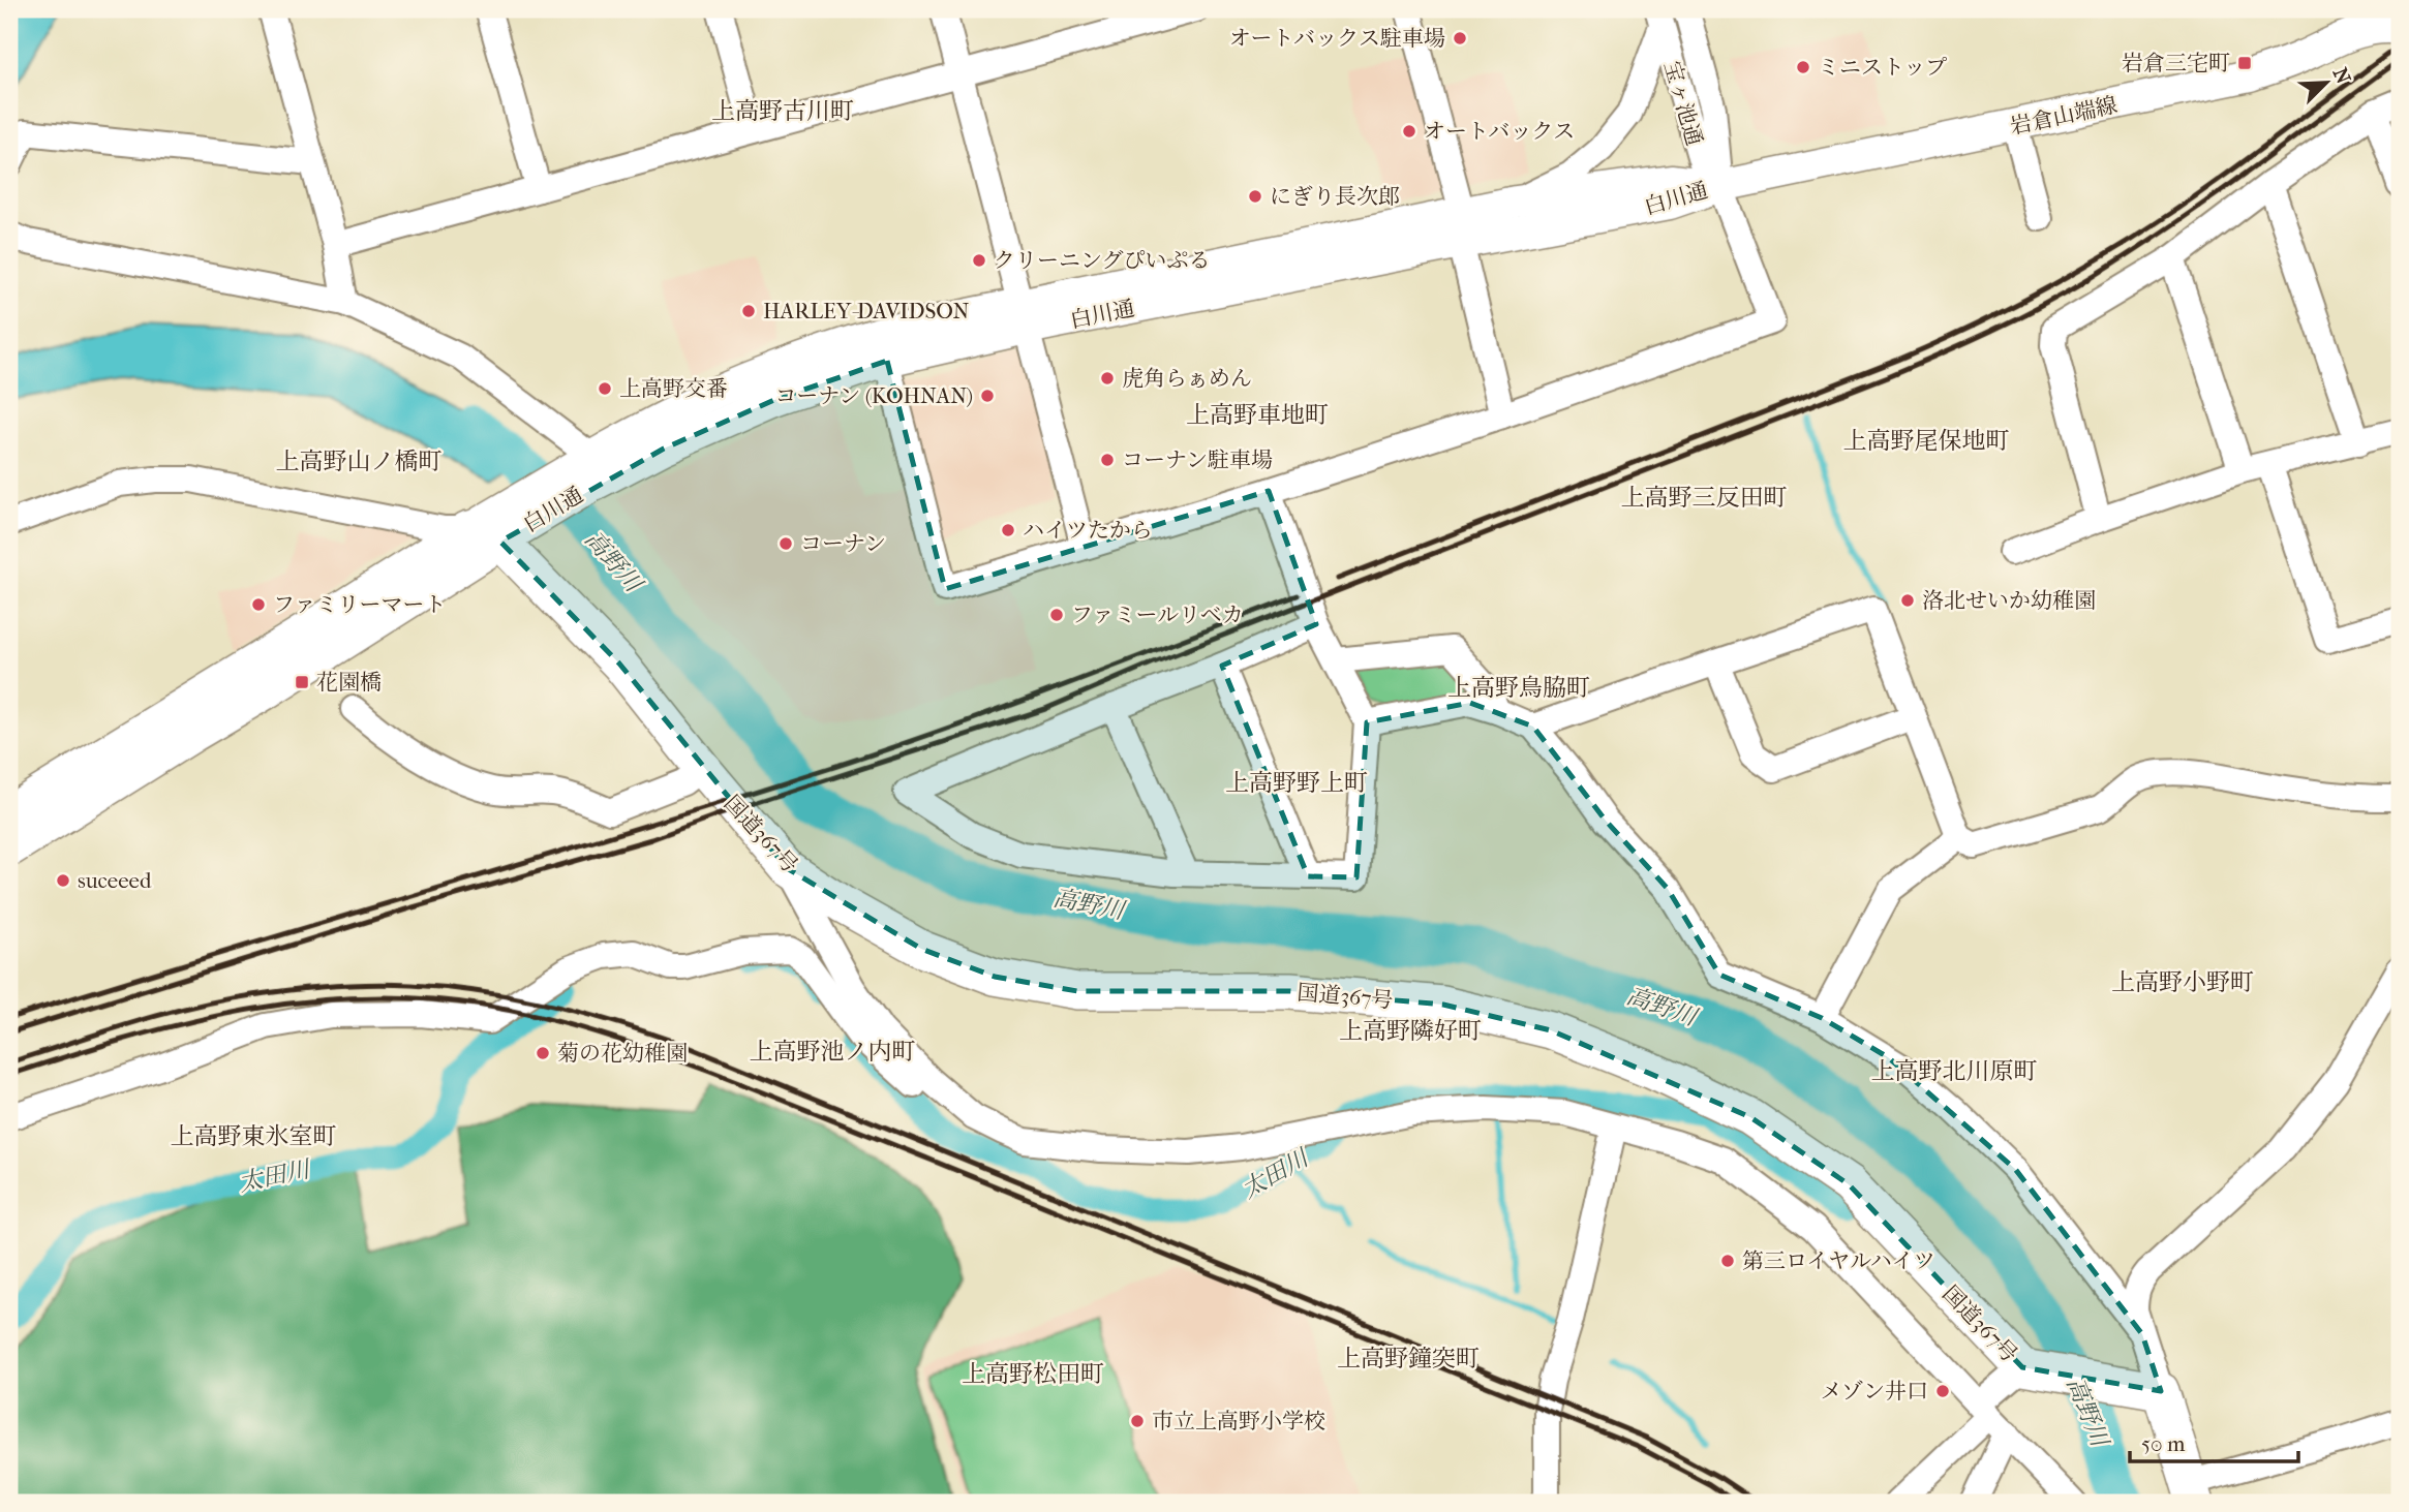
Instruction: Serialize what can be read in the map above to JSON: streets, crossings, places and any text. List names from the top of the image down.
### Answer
{
  "streets": {
    "highway": ["白川通", "国道367号"],
    "main road": ["岩倉山端線"],
    "street": ["宝ヶ池通"]
  },
  "crossings": [
    ["宝ヶ池通", "岩倉山端線"],
    ["宝ヶ池通", "白川通"],
    ["岩倉山端線", "白川通"],
    ["白川通", "国道367号"]
  ],
  "districts": [
    "上高野古川町",
    "上高野車地町",
    "上高野尾保地町",
    "上高野山ノ橋町",
    "上高野三反田町",
    "上高野鳥脇町",
    "上高野野上町",
    "上高野小野町",
    "上高野隣好町",
    "上高野池ノ内町",
    "上高野北川原町",
    "上高野東氷室町",
    "上高野鐘突町",
    "上高野松田町"
  ],
  "water": ["高野川", "太田川"],
  "places": {
    "other": [
      "オートバックス駐車場",
      "ミニストップ",
      "オートバックス",
      "にぎり長次郎",
      "クリーニングぴいぷる",
      "HARLEY-DAVIDSON",
      "虎角らぁめん",
      "上高野交番",
      "コーナン (KOHNAN)",
      "コーナン駐車場",
      "ハイツたから",
      "コーナン",
      "洛北せいか幼稚園",
      "ファミリーマート",
      "ファミールリベカ",
      "suceeed",
      "菊の花幼稚園",
      "第三ロイヤルハイツ",
      "メゾン井口",
      "市立上高野小学校"
    ],
    "transit": ["岩倉三宅町", "花園橋"]
  },
  "scale_bar": "50 m",
  "north": "top right"
}
